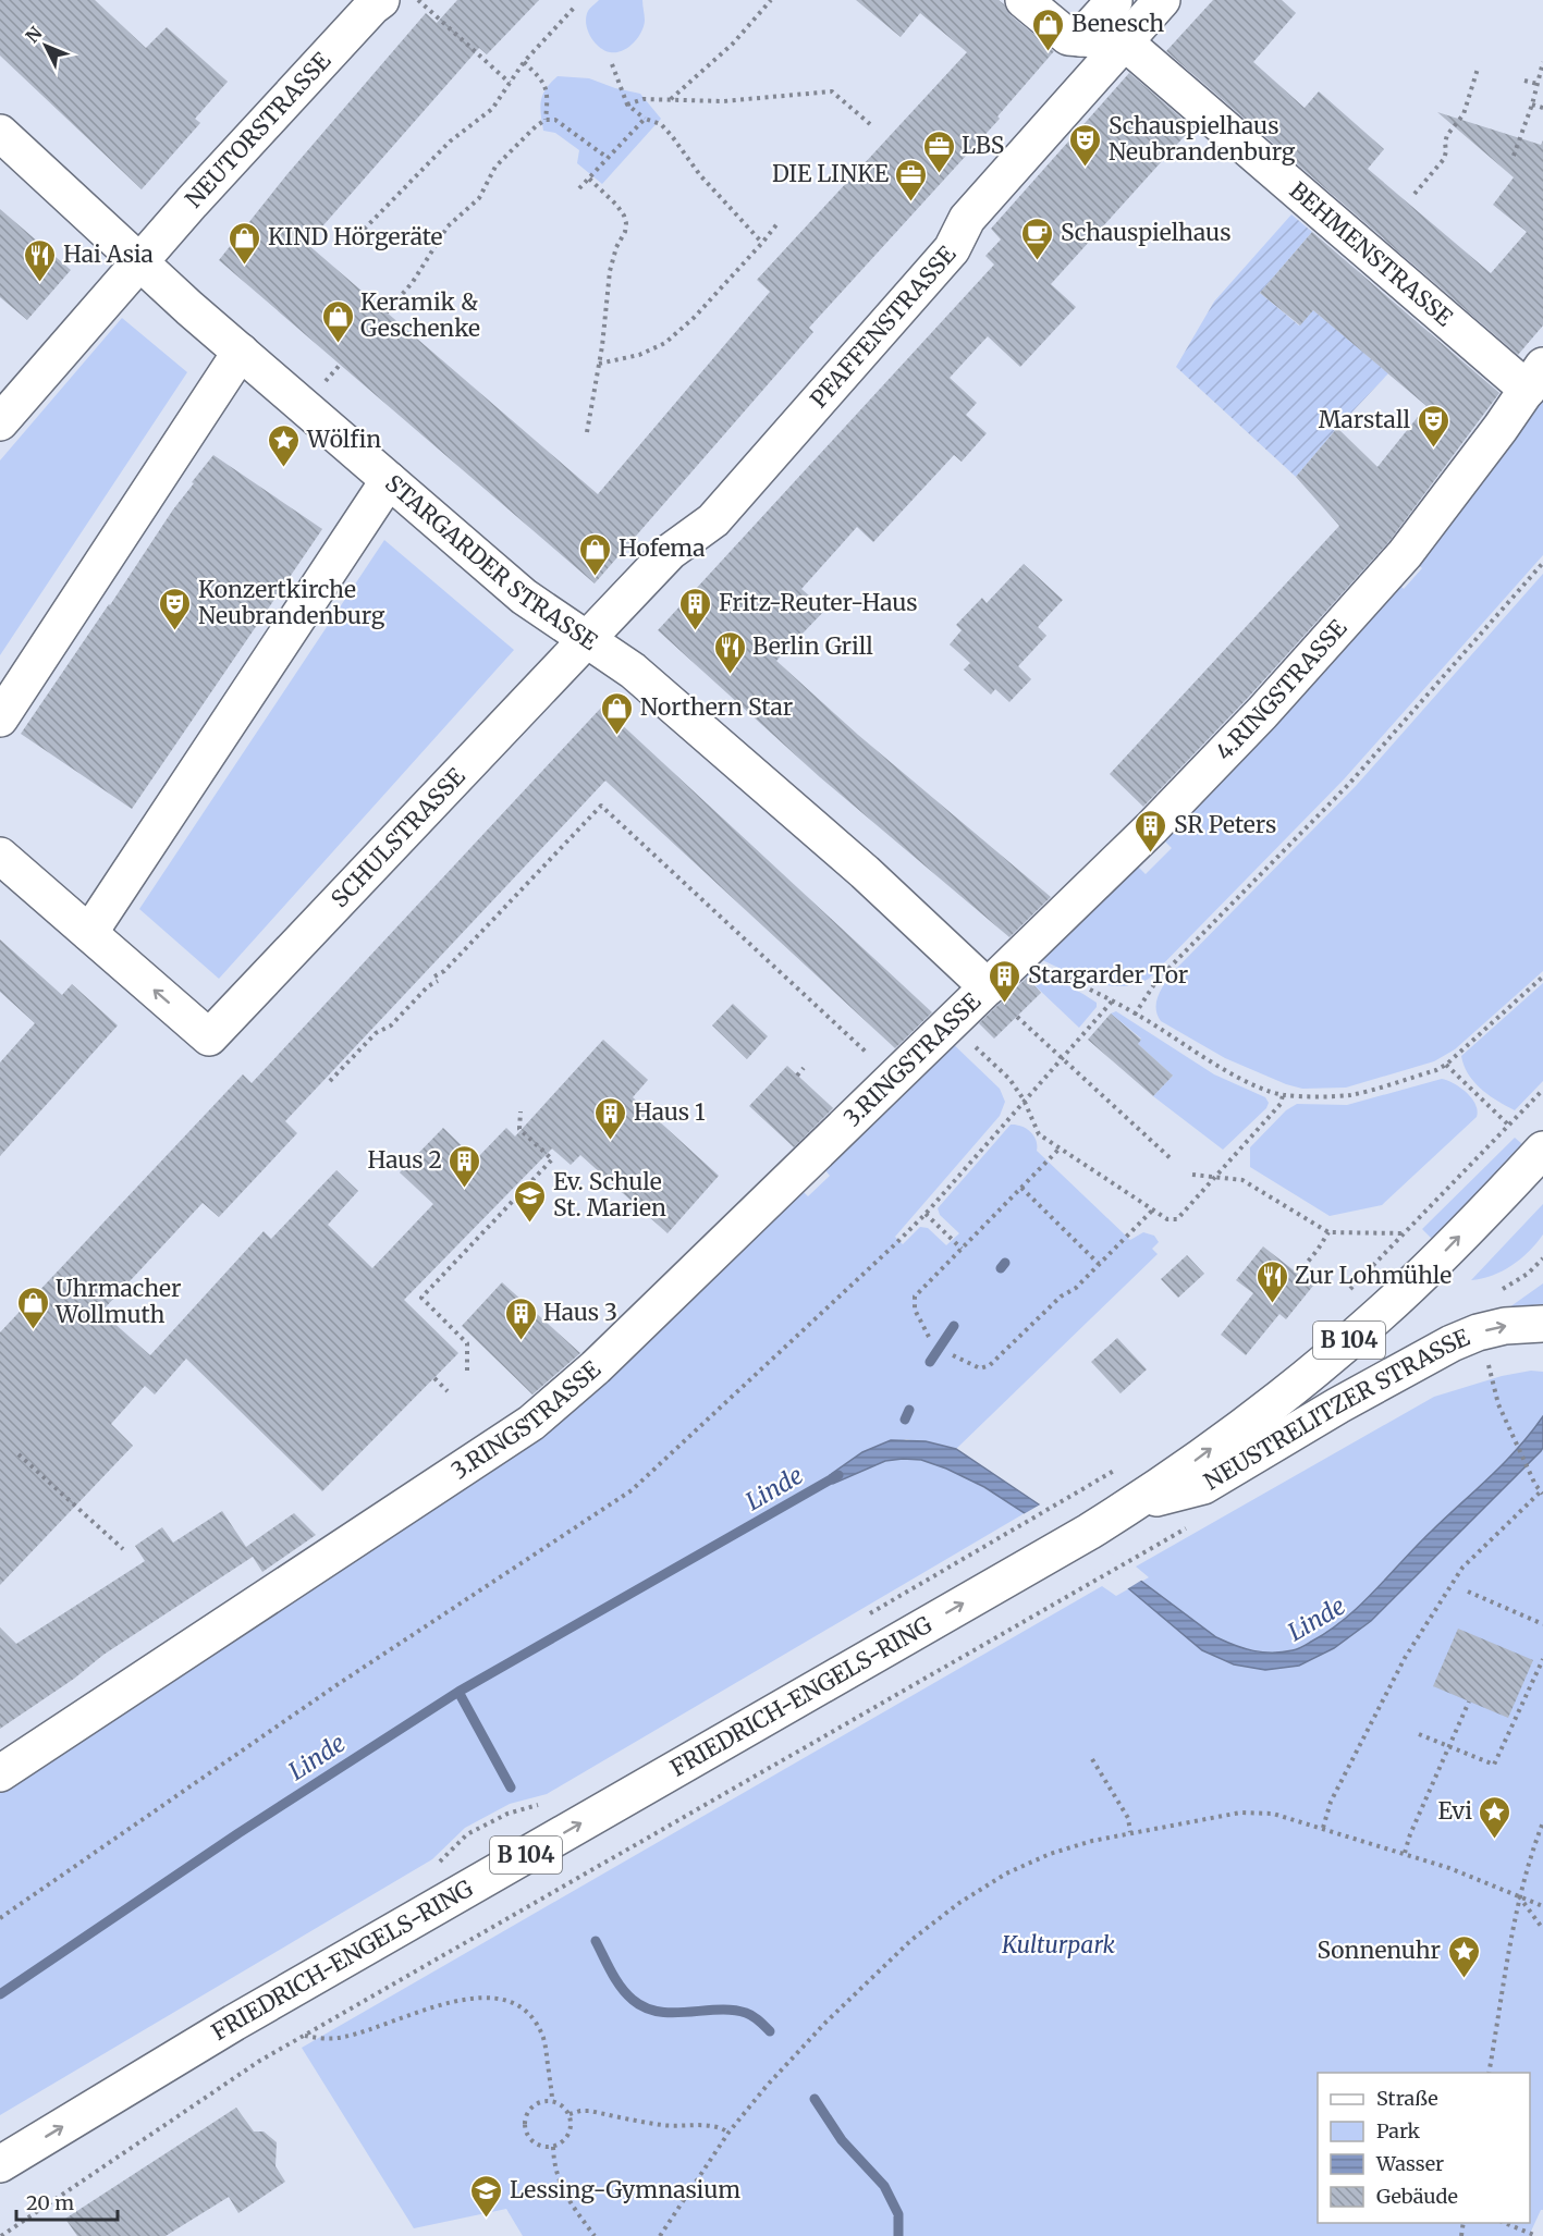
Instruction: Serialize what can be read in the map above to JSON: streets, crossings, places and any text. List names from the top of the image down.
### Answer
{
  "streets": {
    "street": [
      "NEUTORSTRASSE",
      "BEHMENSTRASSE",
      "PFAFFENSTRASSE",
      "STARGARDER STRASSE",
      "4.RINGSTRASSE",
      "SCHULSTRASSE",
      "3.RINGSTRASSE",
      "B 104",
      "NEUSTRELITZER STRASSE",
      "FRIEDRICH-ENGELS-RING"
    ]
  },
  "crossings": [
    ["NEUTORSTRASSE", "STARGARDER STRASSE"],
    ["BEHMENSTRASSE", "PFAFFENSTRASSE"],
    ["BEHMENSTRASSE", "4.RINGSTRASSE"],
    ["PFAFFENSTRASSE", "STARGARDER STRASSE"],
    ["PFAFFENSTRASSE", "SCHULSTRASSE"],
    ["STARGARDER STRASSE", "4.RINGSTRASSE"],
    ["STARGARDER STRASSE", "SCHULSTRASSE"],
    ["STARGARDER STRASSE", "3.RINGSTRASSE"],
    ["4.RINGSTRASSE", "3.RINGSTRASSE"],
    ["NEUSTRELITZER STRASSE", "FRIEDRICH-ENGELS-RING"]
  ],
  "one_way": ["SCHULSTRASSE", "NEUSTRELITZER STRASSE", "FRIEDRICH-ENGELS-RING"],
  "water": ["Linde"],
  "parks": ["Kulturpark"],
  "places": {
    "shop": [
      "Benesch",
      "KIND Hörgeräte",
      "Keramik & Geschenke",
      "Hofema",
      "Northern Star",
      "Uhrmacher Wollmuth"
    ],
    "theatre": ["Schauspielhaus Neubrandenburg", "Marstall", "Konzertkirche Neubrandenburg"],
    "office": ["LBS", "DIE LINKE"],
    "cafe": ["Schauspielhaus"],
    "restaurant": ["Hai Asia", "Berlin Grill", "Zur Lohmühle"],
    "place": ["Wölfin", "Evi", "Sonnenuhr"],
    "building": [
      "Fritz-Reuter-Haus",
      "SR Peters",
      "Stargarder Tor",
      "Haus 1",
      "Haus 2",
      "Haus 3"
    ],
    "school or university": ["Ev. Schule St. Marien", "Lessing-Gymnasium"]
  },
  "legend": [
    "Straße",
    "Park",
    "Wasser",
    "Gebäude"
  ],
  "scale_bar": "20 m",
  "north": "top left"
}
